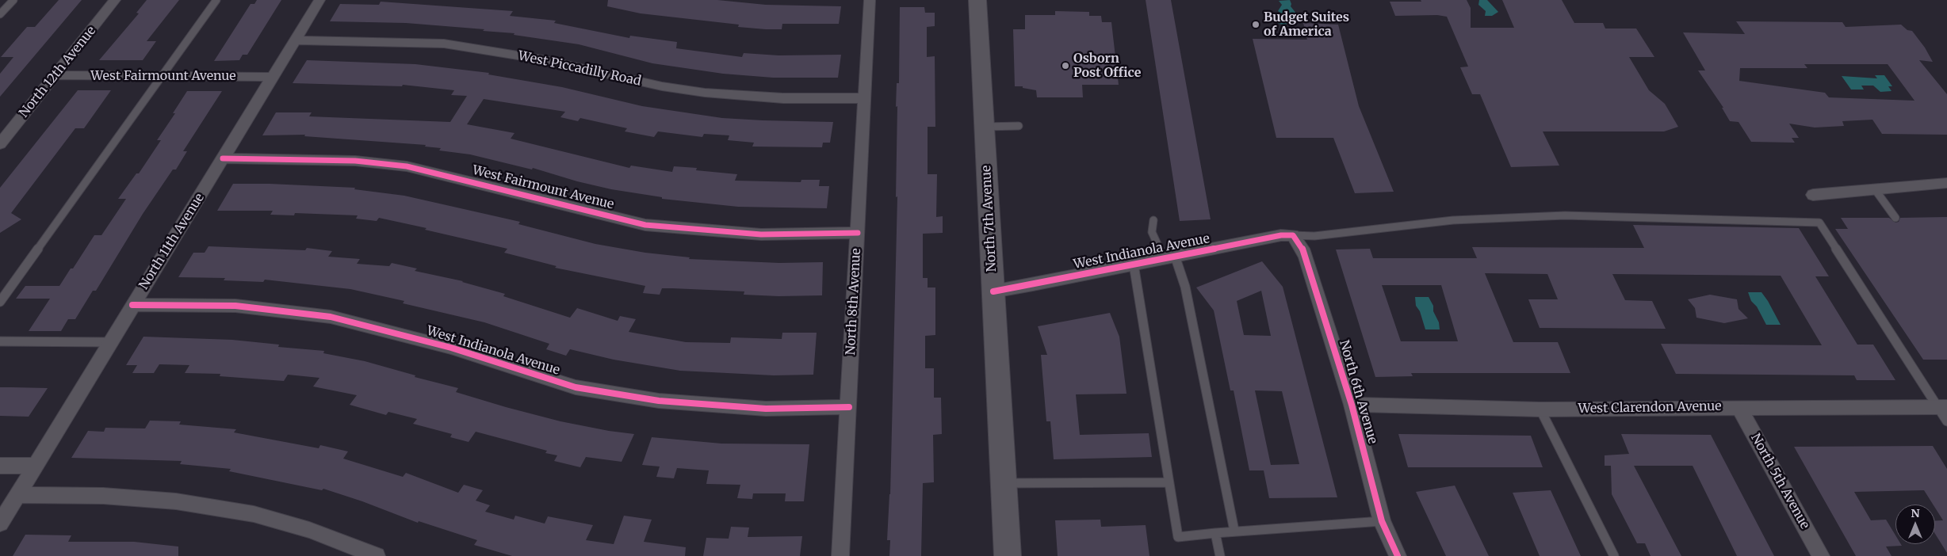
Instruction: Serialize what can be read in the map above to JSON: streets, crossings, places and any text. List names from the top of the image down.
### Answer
{
  "streets": {
    "main road": ["North 7th Avenue"],
    "street": [
      "West Piccadilly Road",
      "North 12th Avenue",
      "West Fairmount Avenue",
      "North 11th Avenue",
      "West Indianola Avenue",
      "North 8th Avenue",
      "North 6th Avenue",
      "West Clarendon Avenue",
      "North 5th Avenue"
    ]
  },
  "crossings": [
    ["West Piccadilly Road", "North 11th Avenue"],
    ["West Piccadilly Road", "North 8th Avenue"],
    ["North 12th Avenue", "West Fairmount Avenue"],
    ["West Fairmount Avenue", "North 11th Avenue"],
    ["West Fairmount Avenue", "North 8th Avenue"],
    ["North 7th Avenue", "West Indianola Avenue"],
    ["North 11th Avenue", "West Indianola Avenue"],
    ["West Indianola Avenue", "North 8th Avenue"],
    ["West Indianola Avenue", "North 6th Avenue"],
    ["North 6th Avenue", "West Clarendon Avenue"],
    ["West Clarendon Avenue", "North 5th Avenue"]
  ],
  "places": ["Budget Suites of America", "Osborn Post Office"],
  "north": "top"
}
